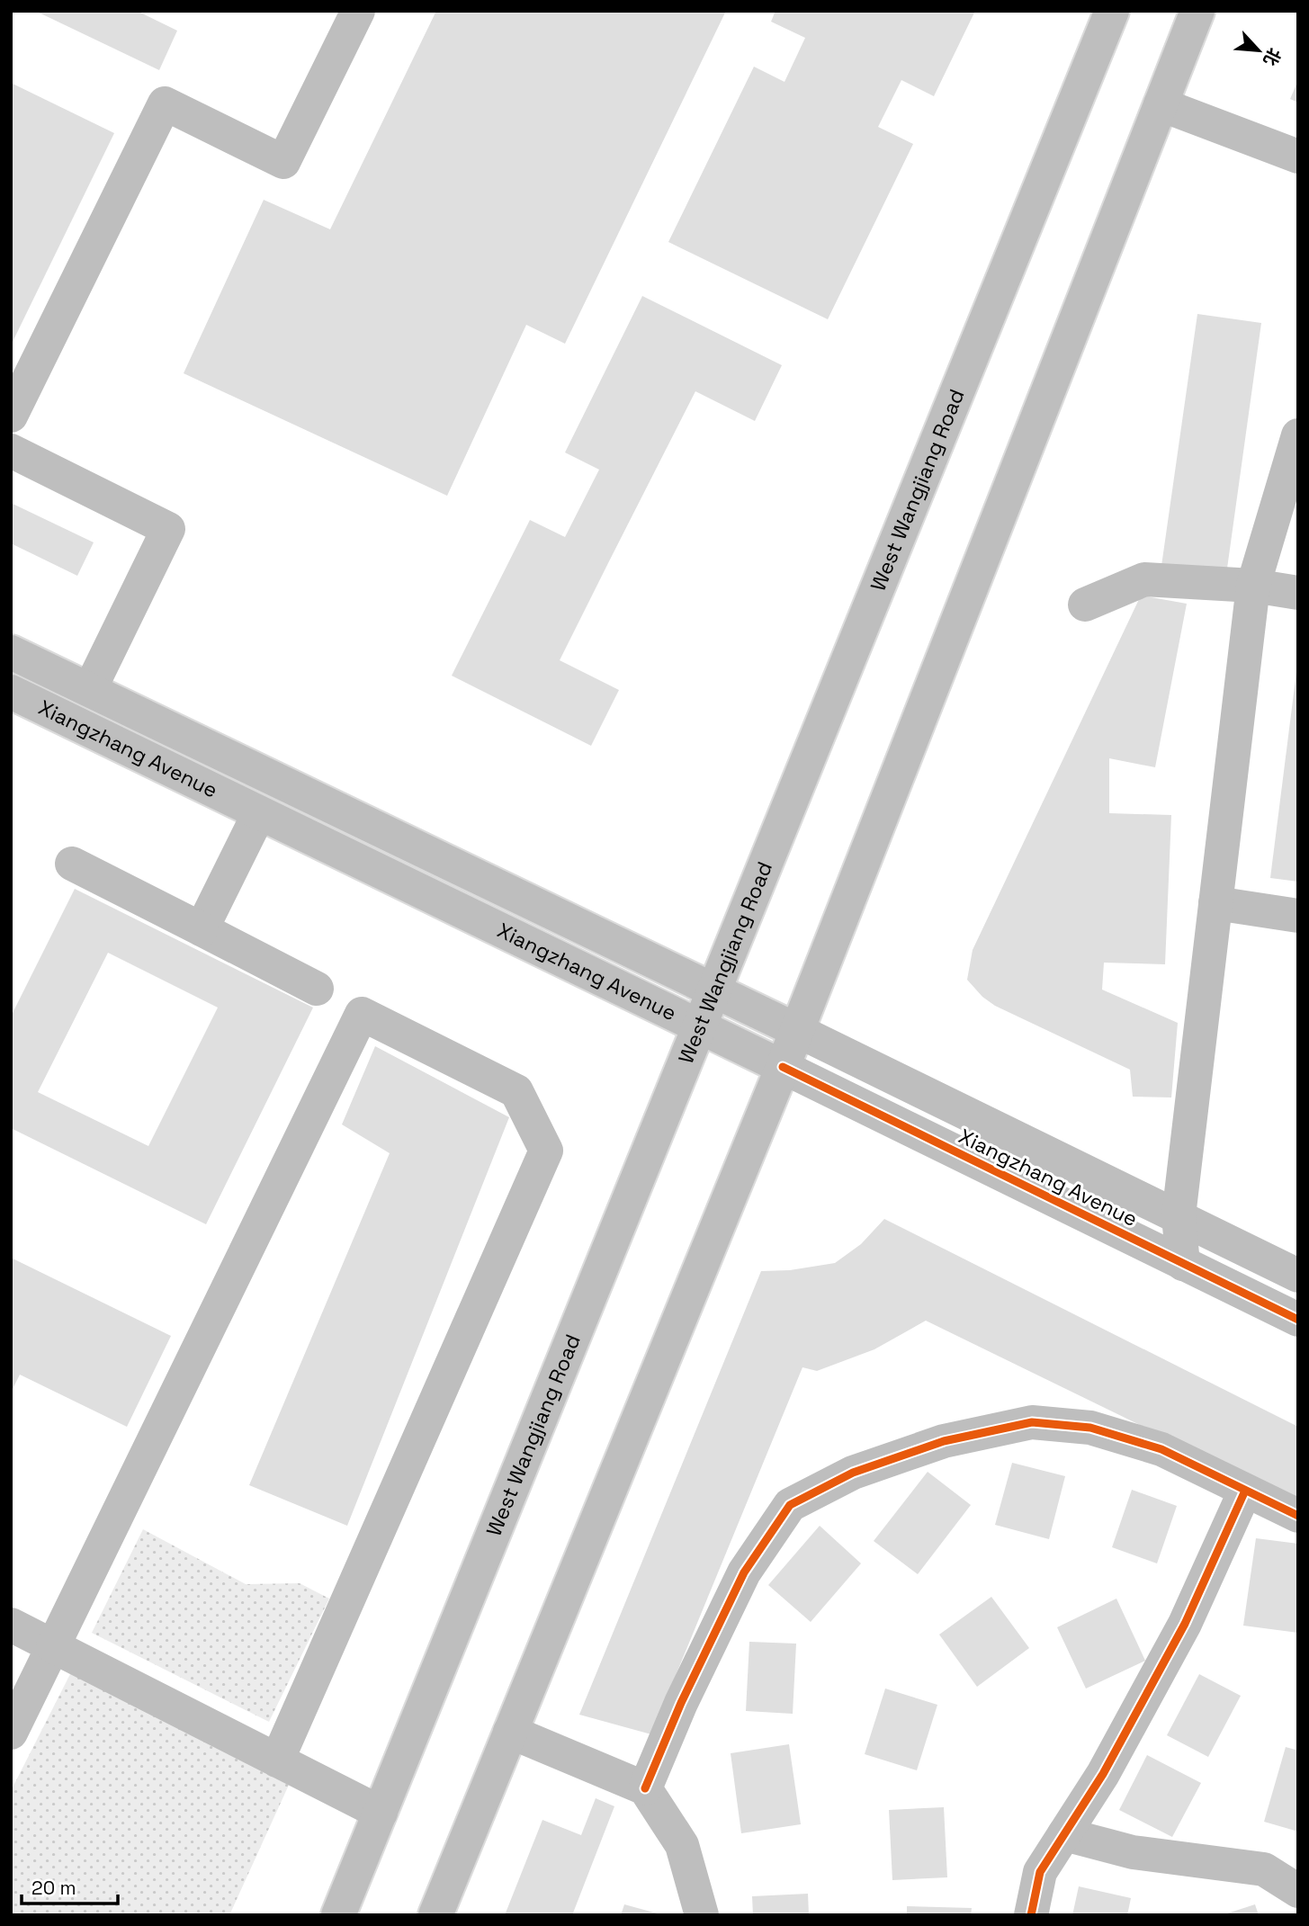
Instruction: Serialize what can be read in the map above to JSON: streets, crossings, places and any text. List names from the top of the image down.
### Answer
{
  "streets": {
    "main road": ["West Wangjiang Road", "Xiangzhang Avenue"]
  },
  "crossings": [
    ["West Wangjiang Road", "Xiangzhang Avenue"]
  ],
  "scale_bar": "20 m",
  "north": "bottom right"
}
